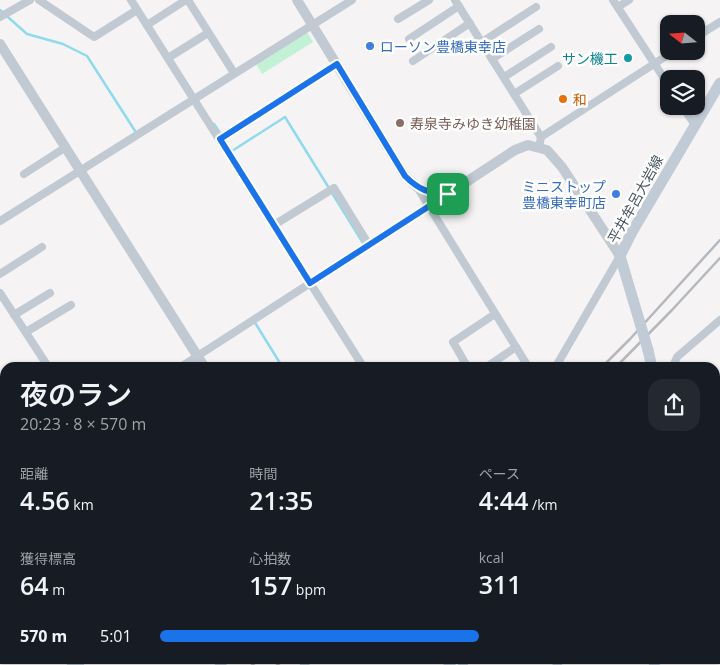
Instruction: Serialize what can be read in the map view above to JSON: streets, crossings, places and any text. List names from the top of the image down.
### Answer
{
  "streets": {
    "main road": ["平井牟呂大岩線"]
  },
  "places": [
    "ローソン豊橋東幸店",
    "サン機工",
    "和",
    "寿泉寺みゆき幼稚園",
    "ミニストップ 豊橋東幸町店"
  ],
  "north": "left",
  "page": {
    "heading": ["夜のラン", "20:23 · 8 × 570 m"],
    "stats": [
      ["距離", "4.56 km"],
      ["時間", "21:35"],
      ["ペース", "4:44 /km"],
      ["獲得標高", "64 m"],
      ["心拍数", "157 bpm"],
      ["kcal", "311"]
    ],
    "list": [
      {
        "name": "570 m",
        "note": "5:01"
      }
    ]
  }
}
